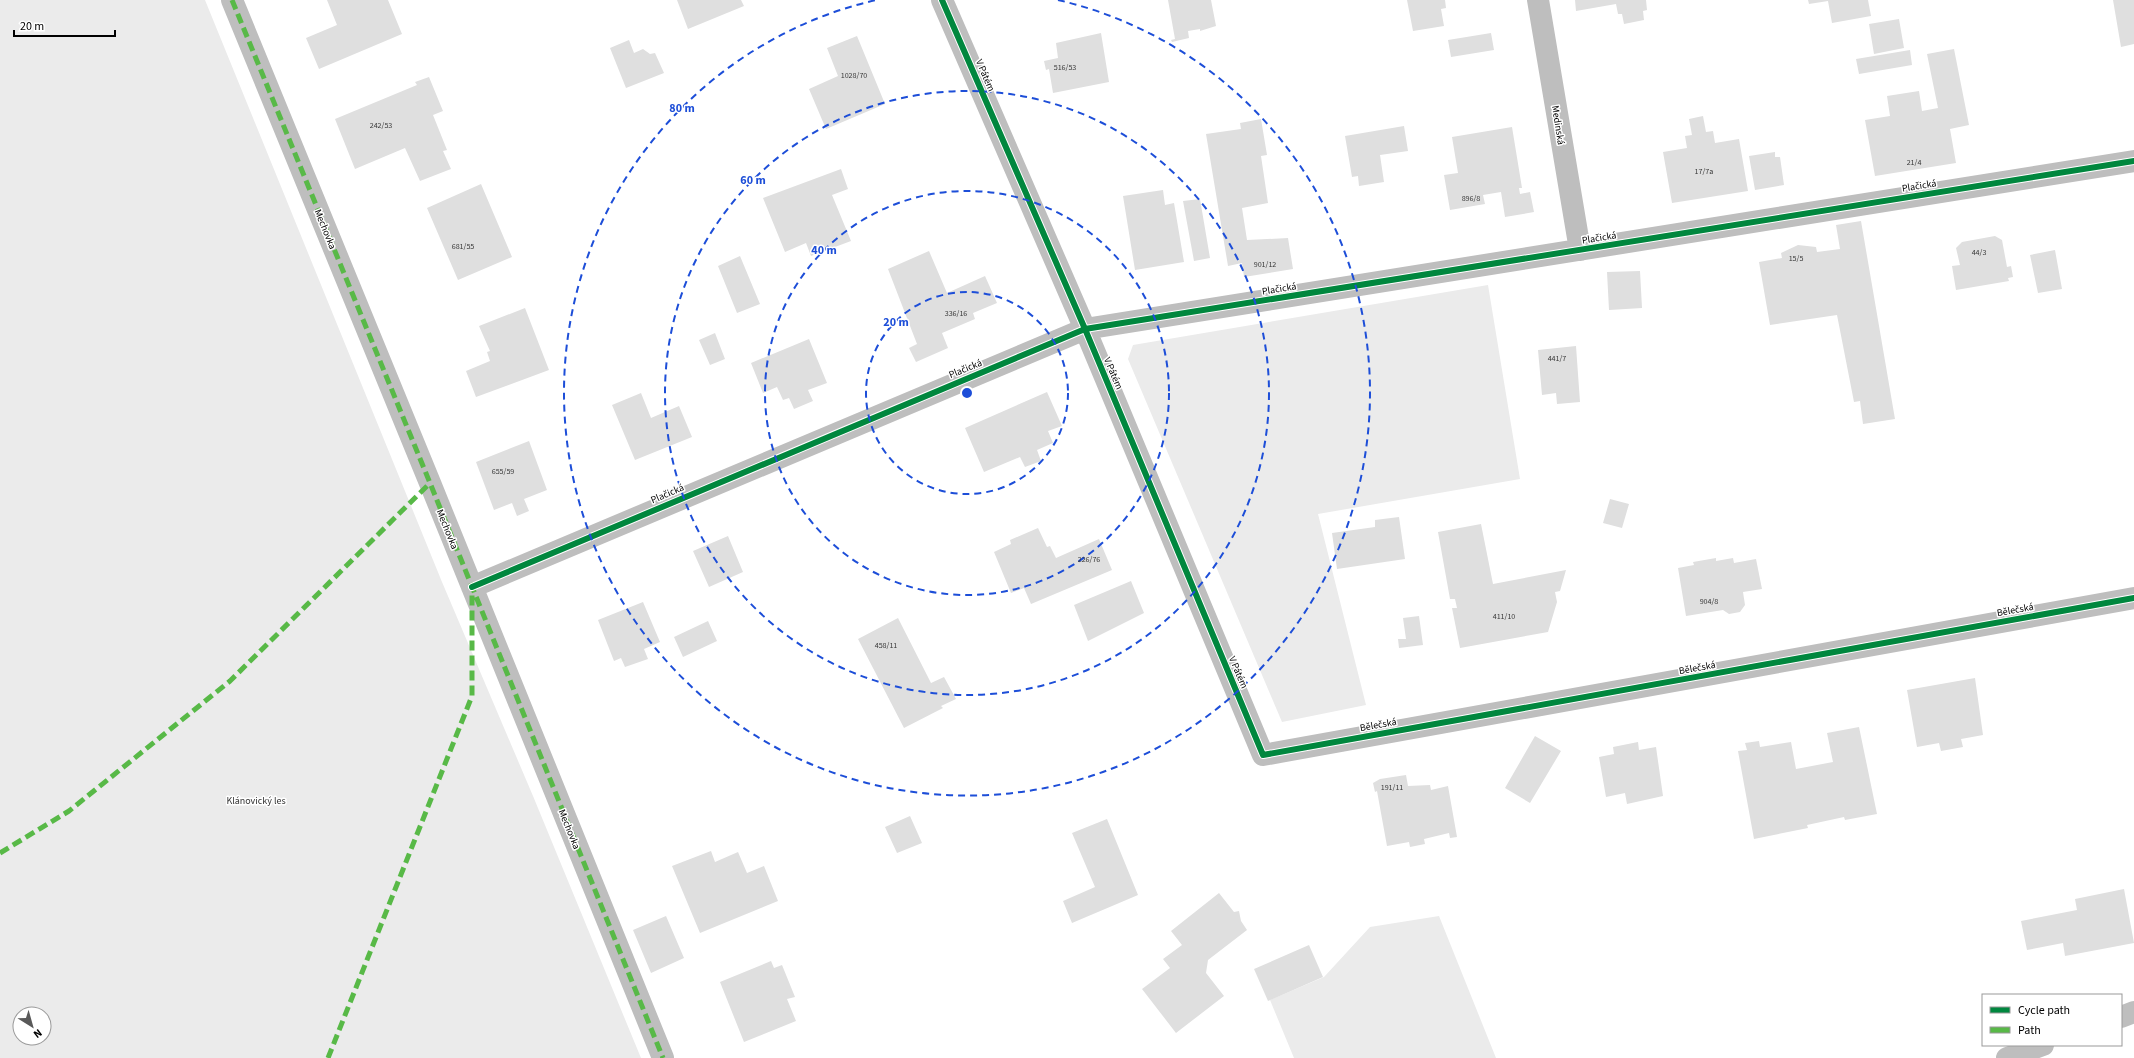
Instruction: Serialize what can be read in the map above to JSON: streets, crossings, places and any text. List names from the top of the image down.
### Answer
{
  "streets": {
    "street": [
      "V Pátém",
      "Medinská",
      "Plačická",
      "Mechovka",
      "Bělečská"
    ]
  },
  "crossings": [
    ["V Pátém", "Plačická"],
    ["V Pátém", "Bělečská"],
    ["Medinská", "Plačická"],
    ["Plačická", "Mechovka"]
  ],
  "parks": ["Klánovický les"],
  "house_numbers": [
    "516/53",
    "1028/70",
    "242/53",
    "21/4",
    "17/7a",
    "896/8",
    "681/55",
    "44/3",
    "15/5",
    "901/12",
    "336/16",
    "441/7",
    "655/59",
    "226/76",
    "904/8",
    "411/10",
    "458/11",
    "191/11"
  ],
  "legend": ["Cycle path", "Path"],
  "scale_bar": "20 m",
  "north": "bottom right",
  "rings": [
    "80 m",
    "60 m",
    "40 m",
    "20 m"
  ]
}
